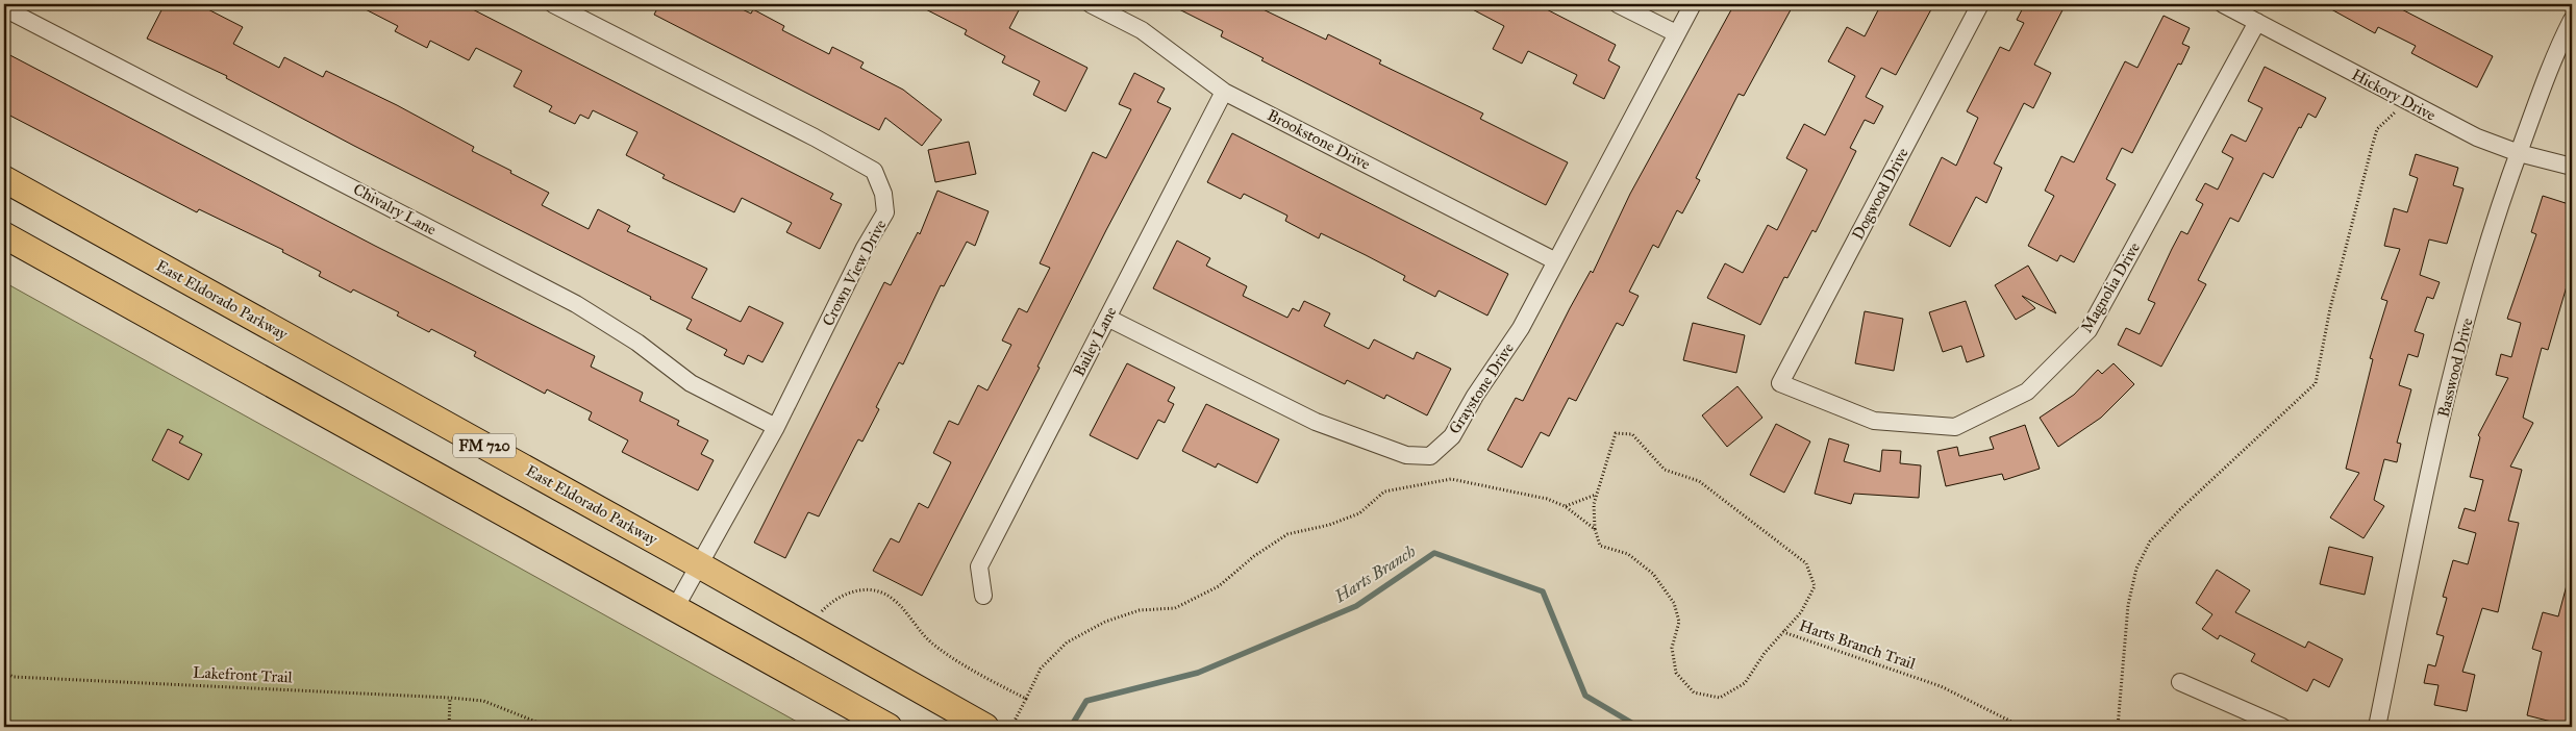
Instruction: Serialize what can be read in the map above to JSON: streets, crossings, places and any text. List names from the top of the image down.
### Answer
{
  "streets": {
    "main road": ["East Eldorado Parkway", "FM 720"],
    "street": [
      "Hickory Drive",
      "Brookstone Drive",
      "Dogwood Drive",
      "Chivalry Lane",
      "Crown View Drive",
      "Magnolia Drive",
      "Bailey Lane",
      "Basswood Drive",
      "Graystone Drive"
    ],
    "path": ["Harts Branch Trail", "Lakefront Trail"]
  },
  "crossings": [
    ["Hickory Drive", "Magnolia Drive"],
    ["Hickory Drive", "Basswood Drive"],
    ["Brookstone Drive", "Bailey Lane"],
    ["Brookstone Drive", "Graystone Drive"],
    ["Dogwood Drive", "Magnolia Drive"],
    ["Chivalry Lane", "Crown View Drive"],
    ["Crown View Drive", "East Eldorado Parkway"],
    ["Bailey Lane", "Graystone Drive"]
  ],
  "water": ["Harts Branch"]
}
